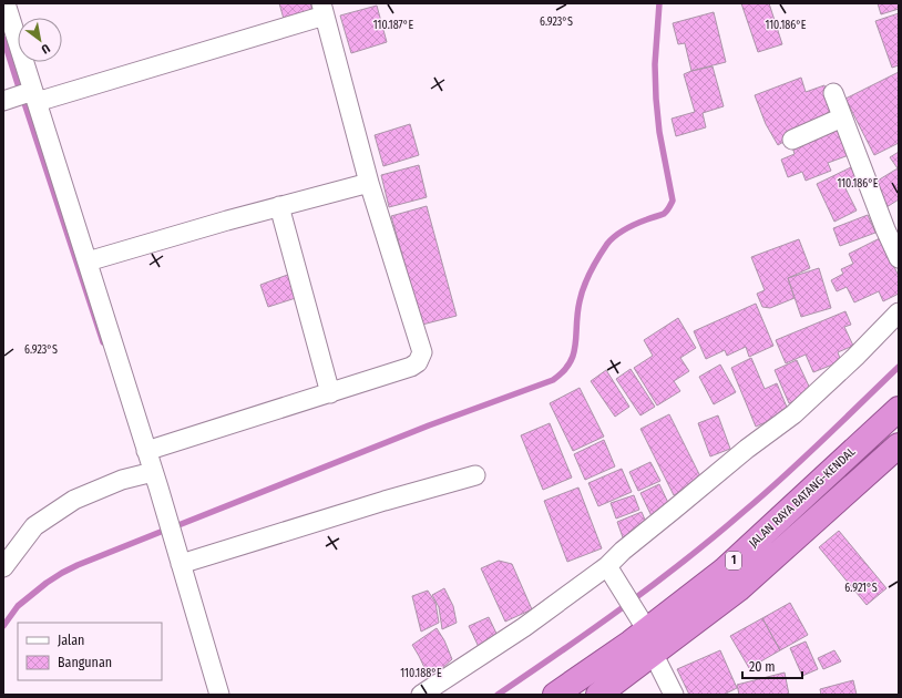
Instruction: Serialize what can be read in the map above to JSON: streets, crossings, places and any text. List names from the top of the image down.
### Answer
{
  "streets": {
    "highway": ["JALAN RAYA BATANG-KENDAL", "1"]
  },
  "legend": ["Jalan", "Bangunan"],
  "scale_bar": "20 m",
  "north": "bottom right",
  "coordinates": [
    "6.923°S",
    "110.187°E",
    "110.186°E",
    "6.921°S",
    "110.188°E"
  ]
}
